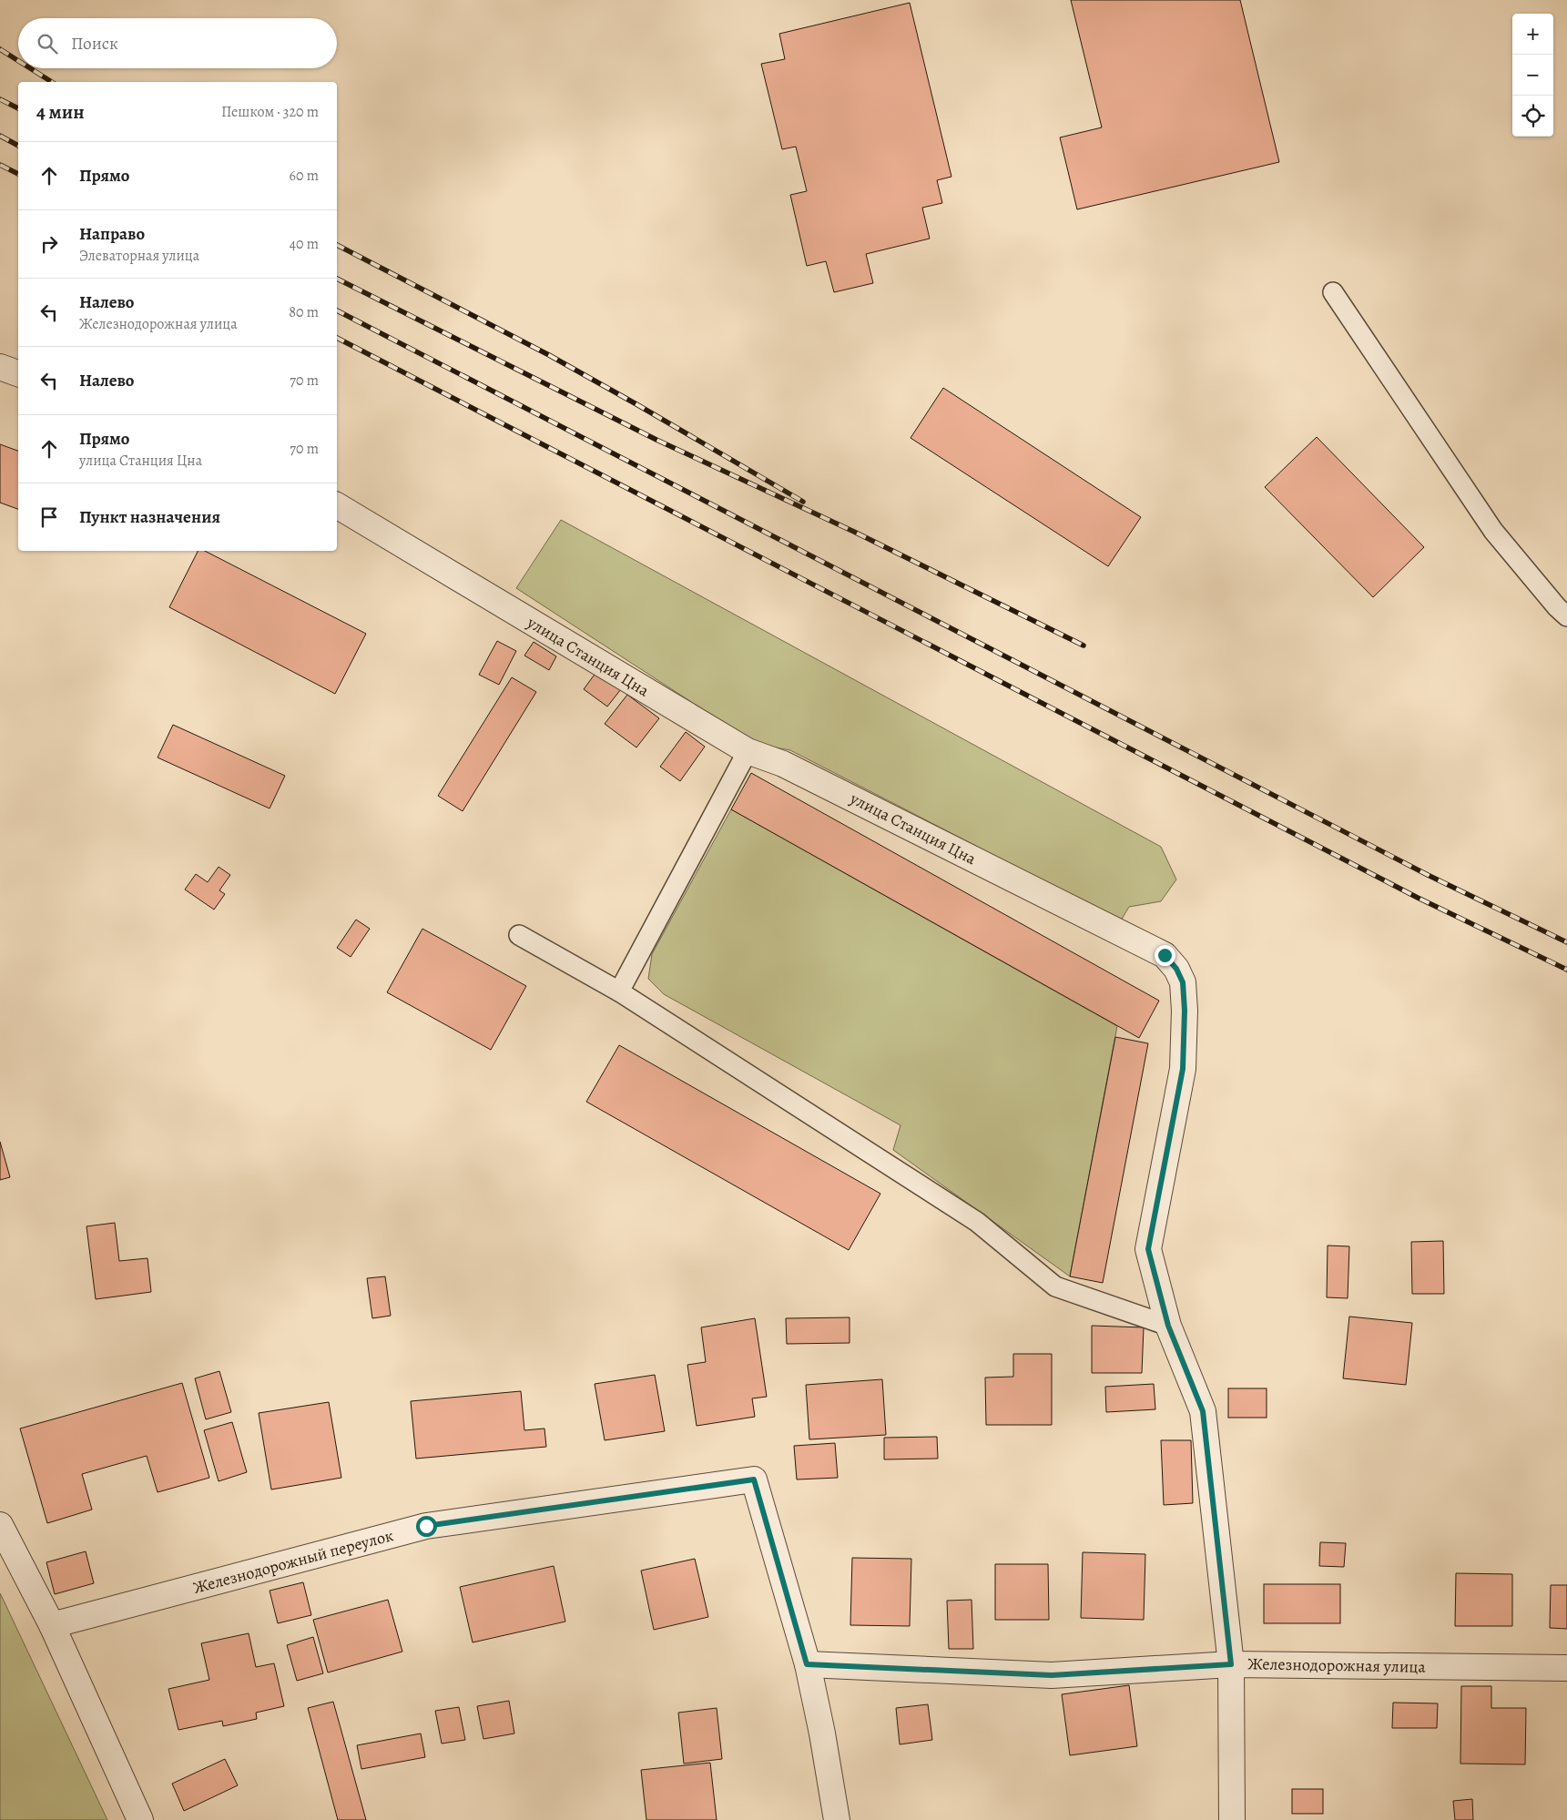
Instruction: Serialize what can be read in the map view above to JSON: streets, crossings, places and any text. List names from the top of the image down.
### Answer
{
  "streets": {
    "street": ["улица Станция Цна", "Железнодорожный переулок", "Железнодорожная улица"]
  },
  "crossings": [
    ["улица Станция Цна", "Железнодорожная улица"],
    ["Железнодорожный переулок", "Железнодорожная улица"]
  ],
  "page": {
    "map_buttons": ["+", "−"],
    "search": "Поиск",
    "heading": ["4 мин", "Пешком · 320 m"],
    "list": [
      ["Прямо", "60 m"],
      ["Направо", "Элеваторная улица", "40 m"],
      ["Налево", "Железнодорожная улица", "80 m"],
      ["Налево", "70 m"],
      ["Прямо", "улица Станция Цна", "70 m"],
      "Пункт назначения"
    ]
  }
}
